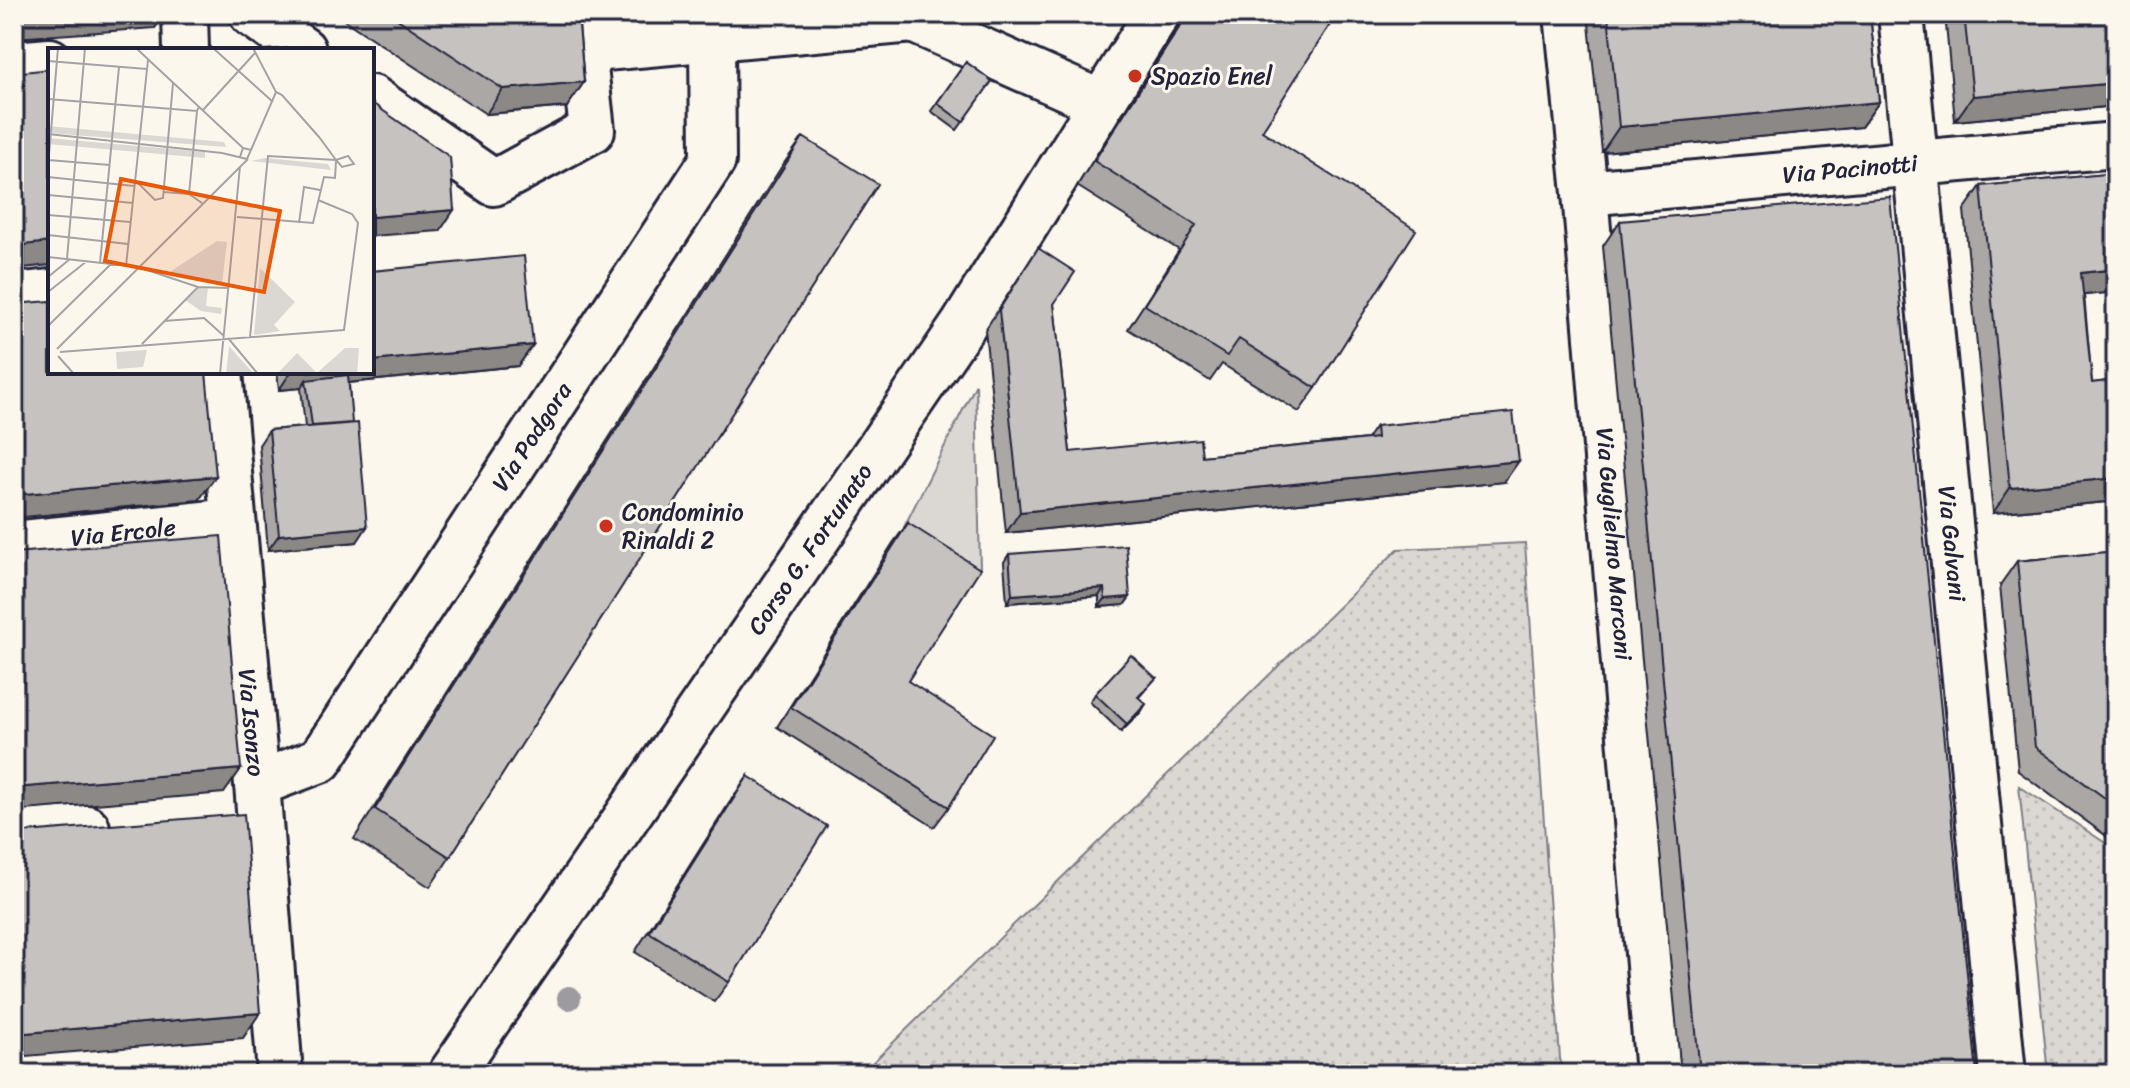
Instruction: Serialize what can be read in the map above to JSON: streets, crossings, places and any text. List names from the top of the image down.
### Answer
{
  "streets": {
    "street": [
      "Via Pacinotti",
      "Via Podgora",
      "Via Ercole",
      "Via Guglielmo Marconi",
      "Via Galvani",
      "Corso G. Fortunato",
      "Via Isonzo"
    ]
  },
  "crossings": [
    ["Via Pacinotti", "Via Guglielmo Marconi"],
    ["Via Pacinotti", "Via Galvani"],
    ["Via Podgora", "Via Isonzo"],
    ["Via Ercole", "Via Isonzo"]
  ],
  "places": ["Spazio Enel", "Condominio Rinaldi 2"]
}
